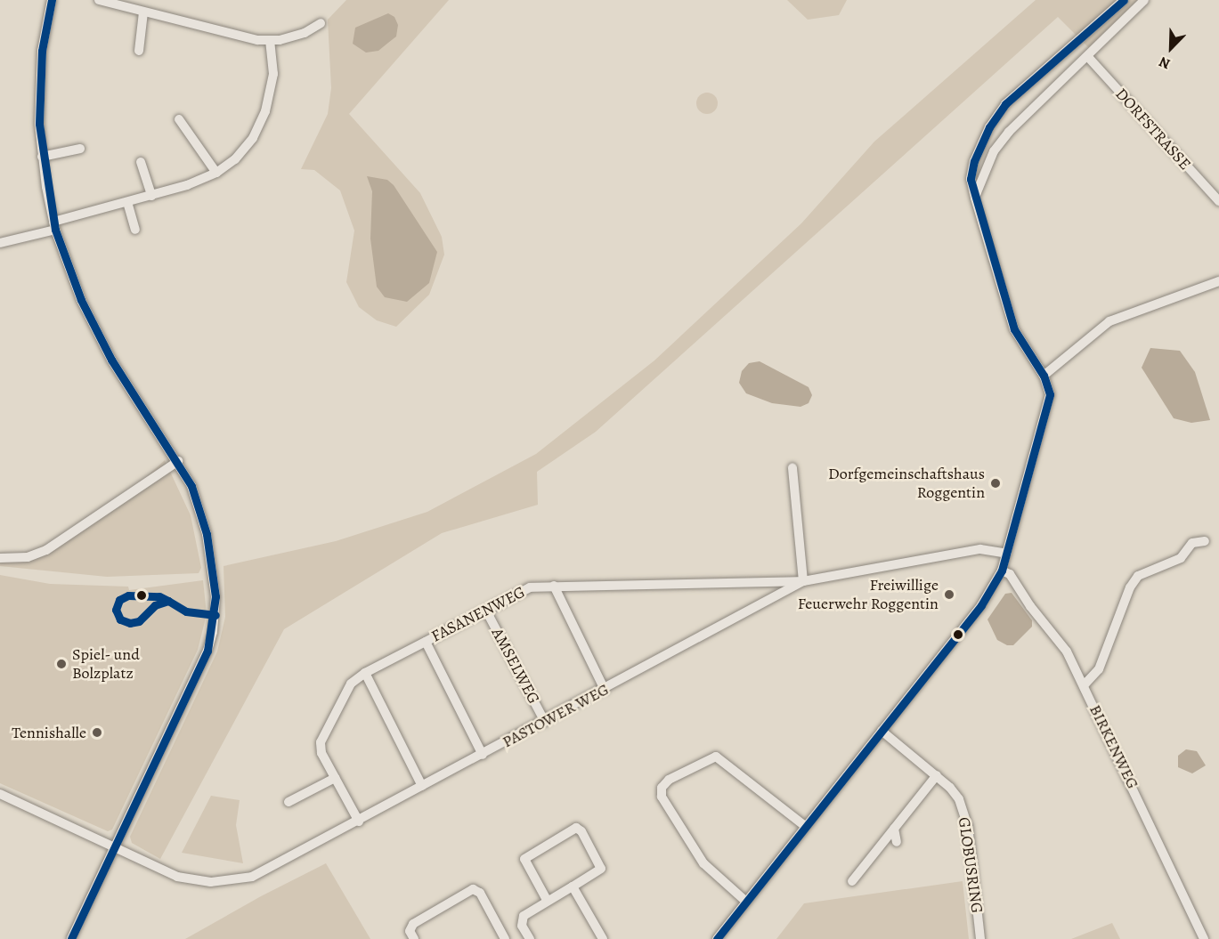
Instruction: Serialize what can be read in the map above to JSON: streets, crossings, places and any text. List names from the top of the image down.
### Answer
{
  "streets": {
    "street": [
      "DORFSTRASSE",
      "FASANENWEG",
      "AMSELWEG",
      "PASTOWER WEG",
      "BIRKENWEG",
      "GLOBUSRING"
    ]
  },
  "crossings": [
    ["FASANENWEG", "AMSELWEG"],
    ["FASANENWEG", "PASTOWER WEG"],
    ["AMSELWEG", "PASTOWER WEG"]
  ],
  "places": [
    "Dorfgemeinschaftshaus Roggentin",
    "Freiwillige Feuerwehr Roggentin",
    "Spiel- und Bolzplatz",
    "Tennishalle"
  ],
  "north": "bottom left"
}
